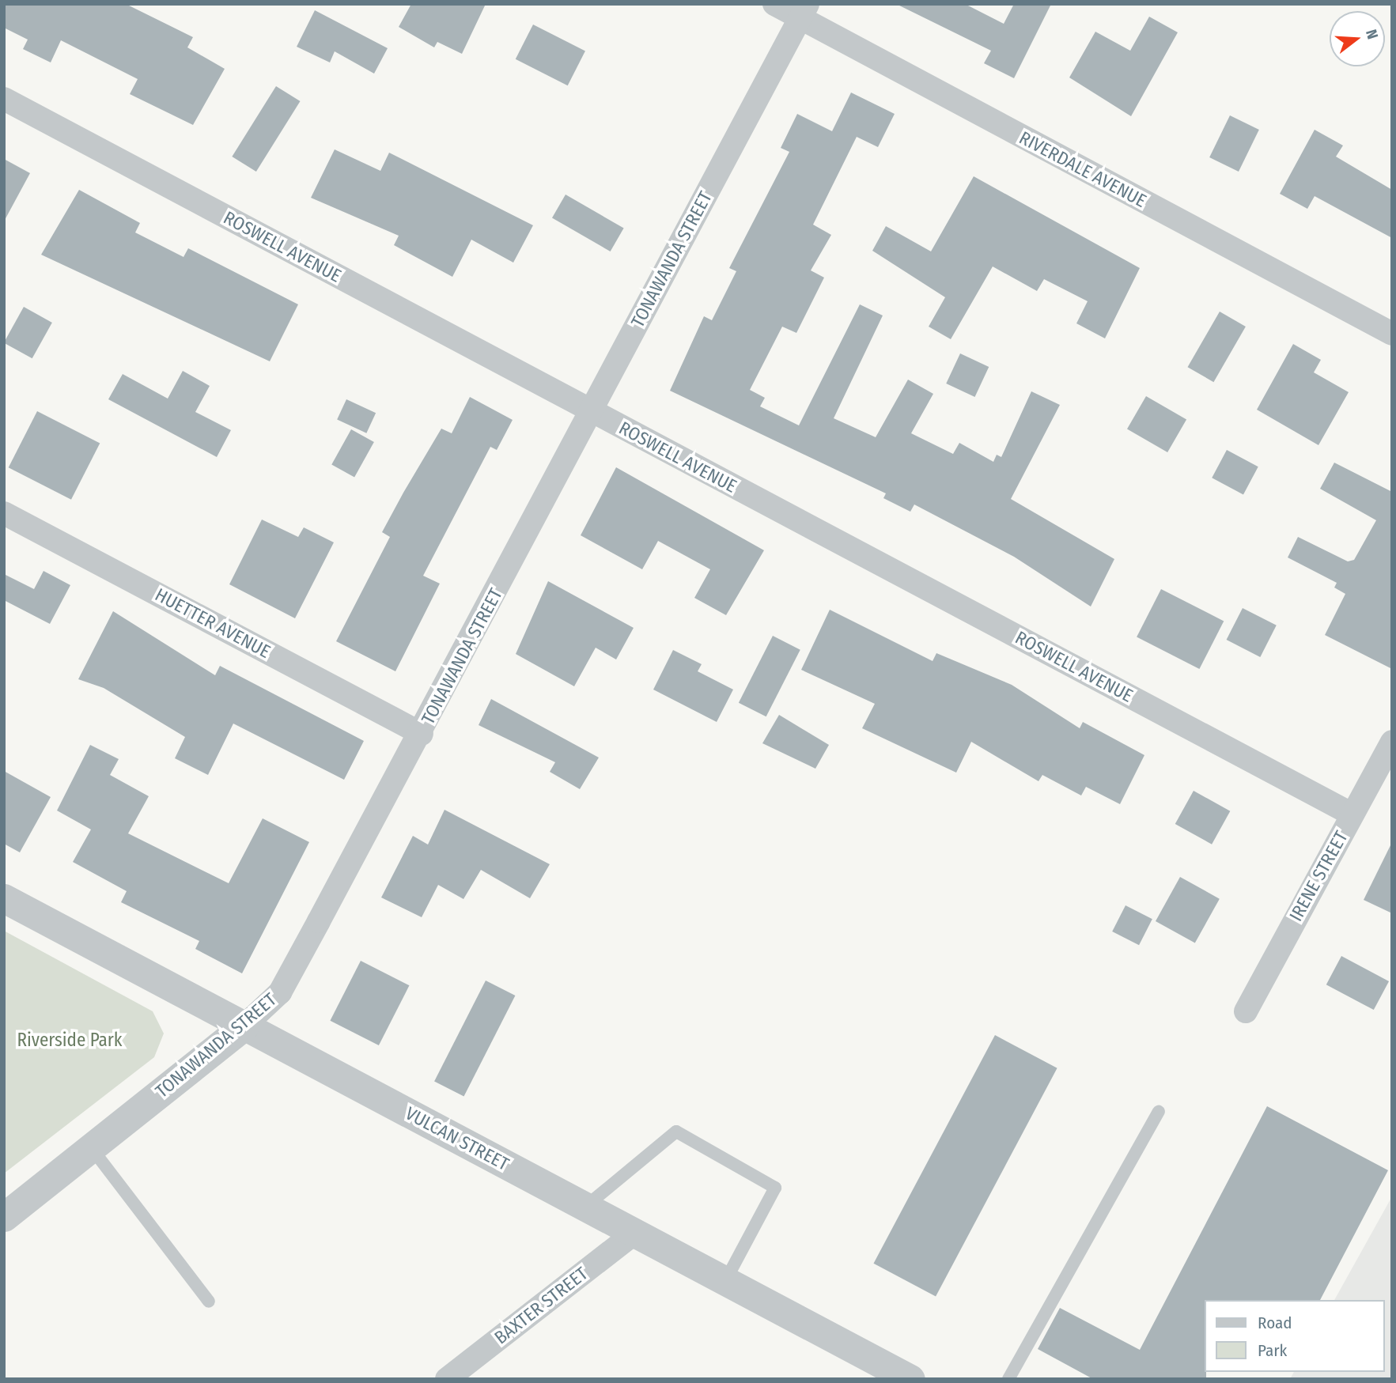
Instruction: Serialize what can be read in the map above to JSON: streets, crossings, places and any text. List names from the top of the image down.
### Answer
{
  "streets": {
    "street": [
      "RIVERDALE AVENUE",
      "ROSWELL AVENUE",
      "TONAWANDA STREET",
      "HUETTER AVENUE",
      "IRENE STREET",
      "VULCAN STREET",
      "BAXTER STREET"
    ]
  },
  "crossings": [
    ["RIVERDALE AVENUE", "TONAWANDA STREET"],
    ["ROSWELL AVENUE", "TONAWANDA STREET"],
    ["ROSWELL AVENUE", "IRENE STREET"],
    ["TONAWANDA STREET", "HUETTER AVENUE"],
    ["TONAWANDA STREET", "VULCAN STREET"],
    ["VULCAN STREET", "BAXTER STREET"]
  ],
  "parks": ["Riverside Park"],
  "legend": ["Road", "Park"],
  "north": "right"
}
